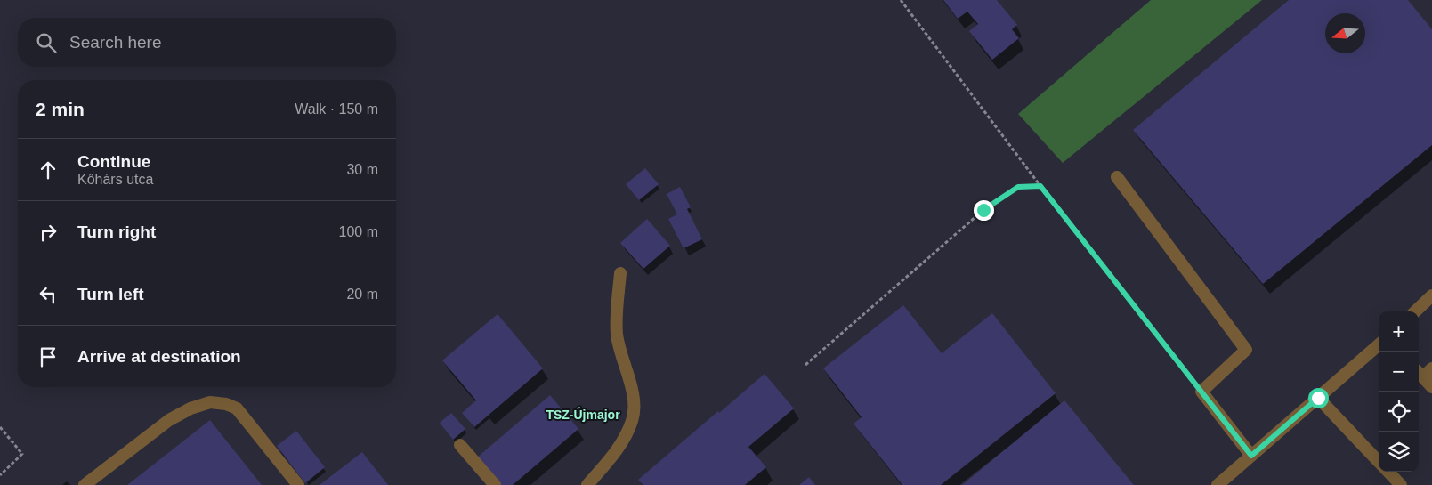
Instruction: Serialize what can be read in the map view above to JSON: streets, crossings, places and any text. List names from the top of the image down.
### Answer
{
  "districts": ["TSZ-Újmajor"],
  "north": "left",
  "page": {
    "search": "Search here",
    "heading": ["2 min", "Walk · 150 m"],
    "list": [
      ["Continue", "Kőhárs utca", "30 m"],
      ["Turn right", "100 m"],
      ["Turn left", "20 m"],
      "Arrive at destination"
    ],
    "map_buttons": ["+", "−"]
  }
}
